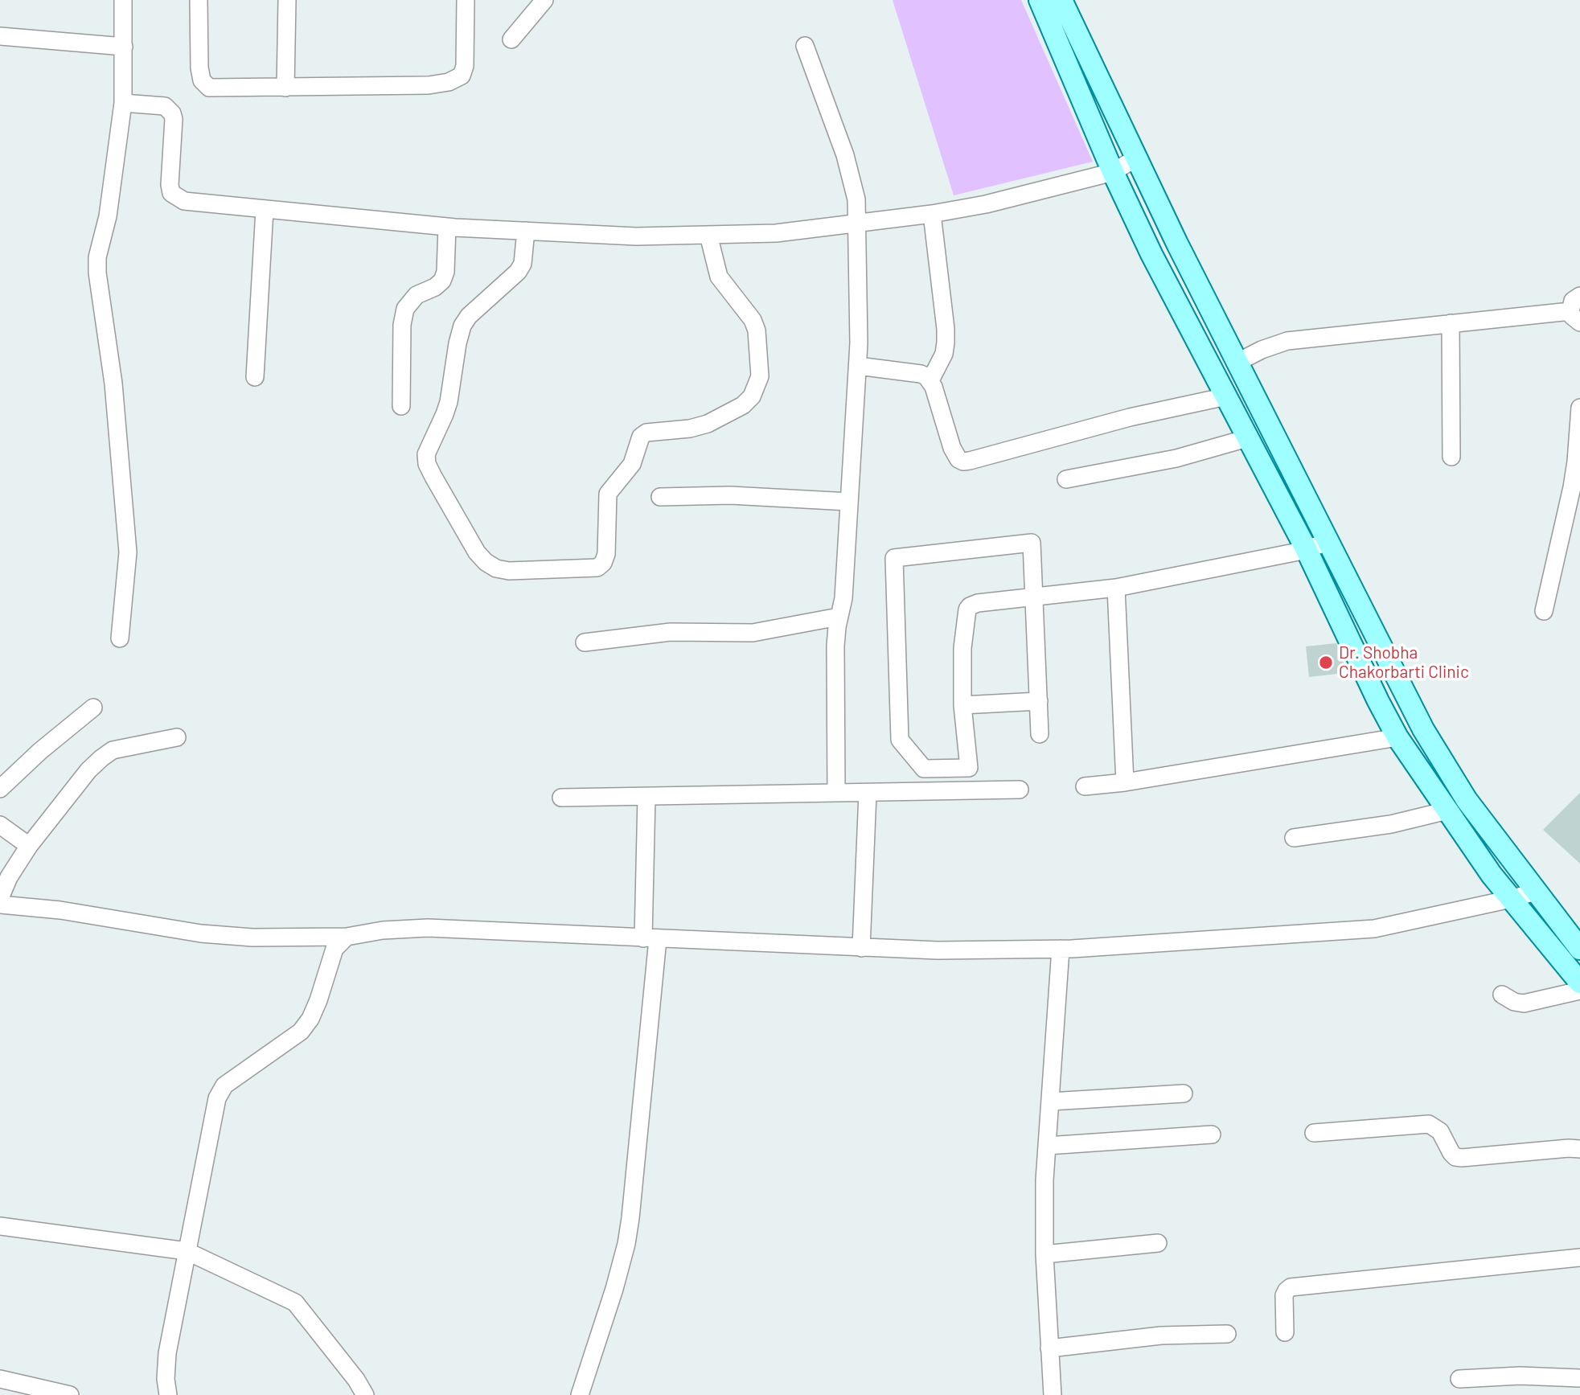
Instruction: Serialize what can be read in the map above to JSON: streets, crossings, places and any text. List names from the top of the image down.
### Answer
{
  "places": ["Dr. Shobha Chakorbarti Clinic"]
}
